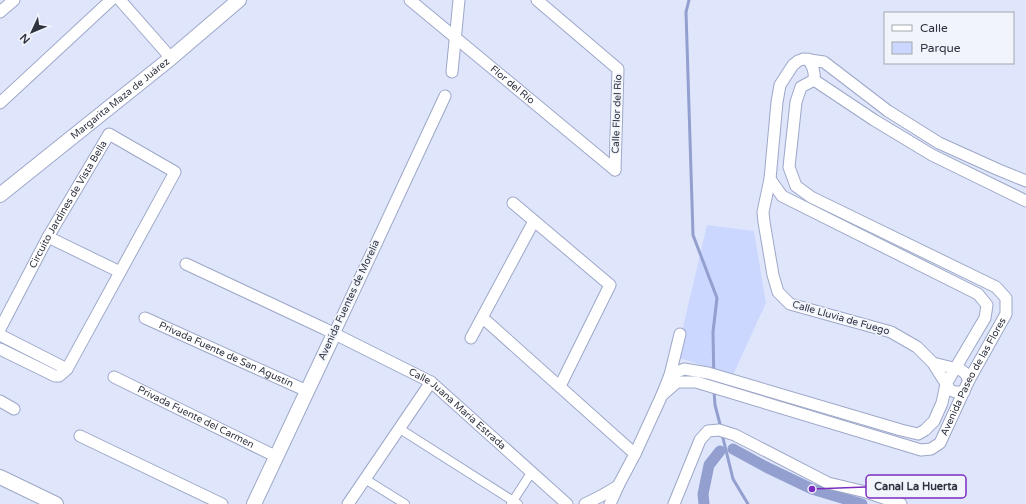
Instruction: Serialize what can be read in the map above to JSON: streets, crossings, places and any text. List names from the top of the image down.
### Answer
{
  "streets": {
    "street": [
      "Flor del Río",
      "Margarita Maza de Juárez",
      "Calle Flor del Río",
      "Circuito Jardines de Vista Bella",
      "Avenida Fuentes de Morelia",
      "Calle Lluvia de Fuego",
      "Privada Fuente de San Agustín",
      "Avenida Paseo de las Flores",
      "Calle Juana María Estrada",
      "Privada Fuente del Carmen"
    ]
  },
  "crossings": [
    ["Flor del Río", "Calle Flor del Río"],
    ["Avenida Fuentes de Morelia", "Privada Fuente de San Agustín"],
    ["Avenida Fuentes de Morelia", "Calle Juana María Estrada"],
    ["Avenida Fuentes de Morelia", "Privada Fuente del Carmen"],
    ["Calle Lluvia de Fuego", "Avenida Paseo de las Flores"]
  ],
  "places": ["Canal La Huerta"],
  "legend": ["Calle", "Parque"],
  "north": "bottom left"
}
